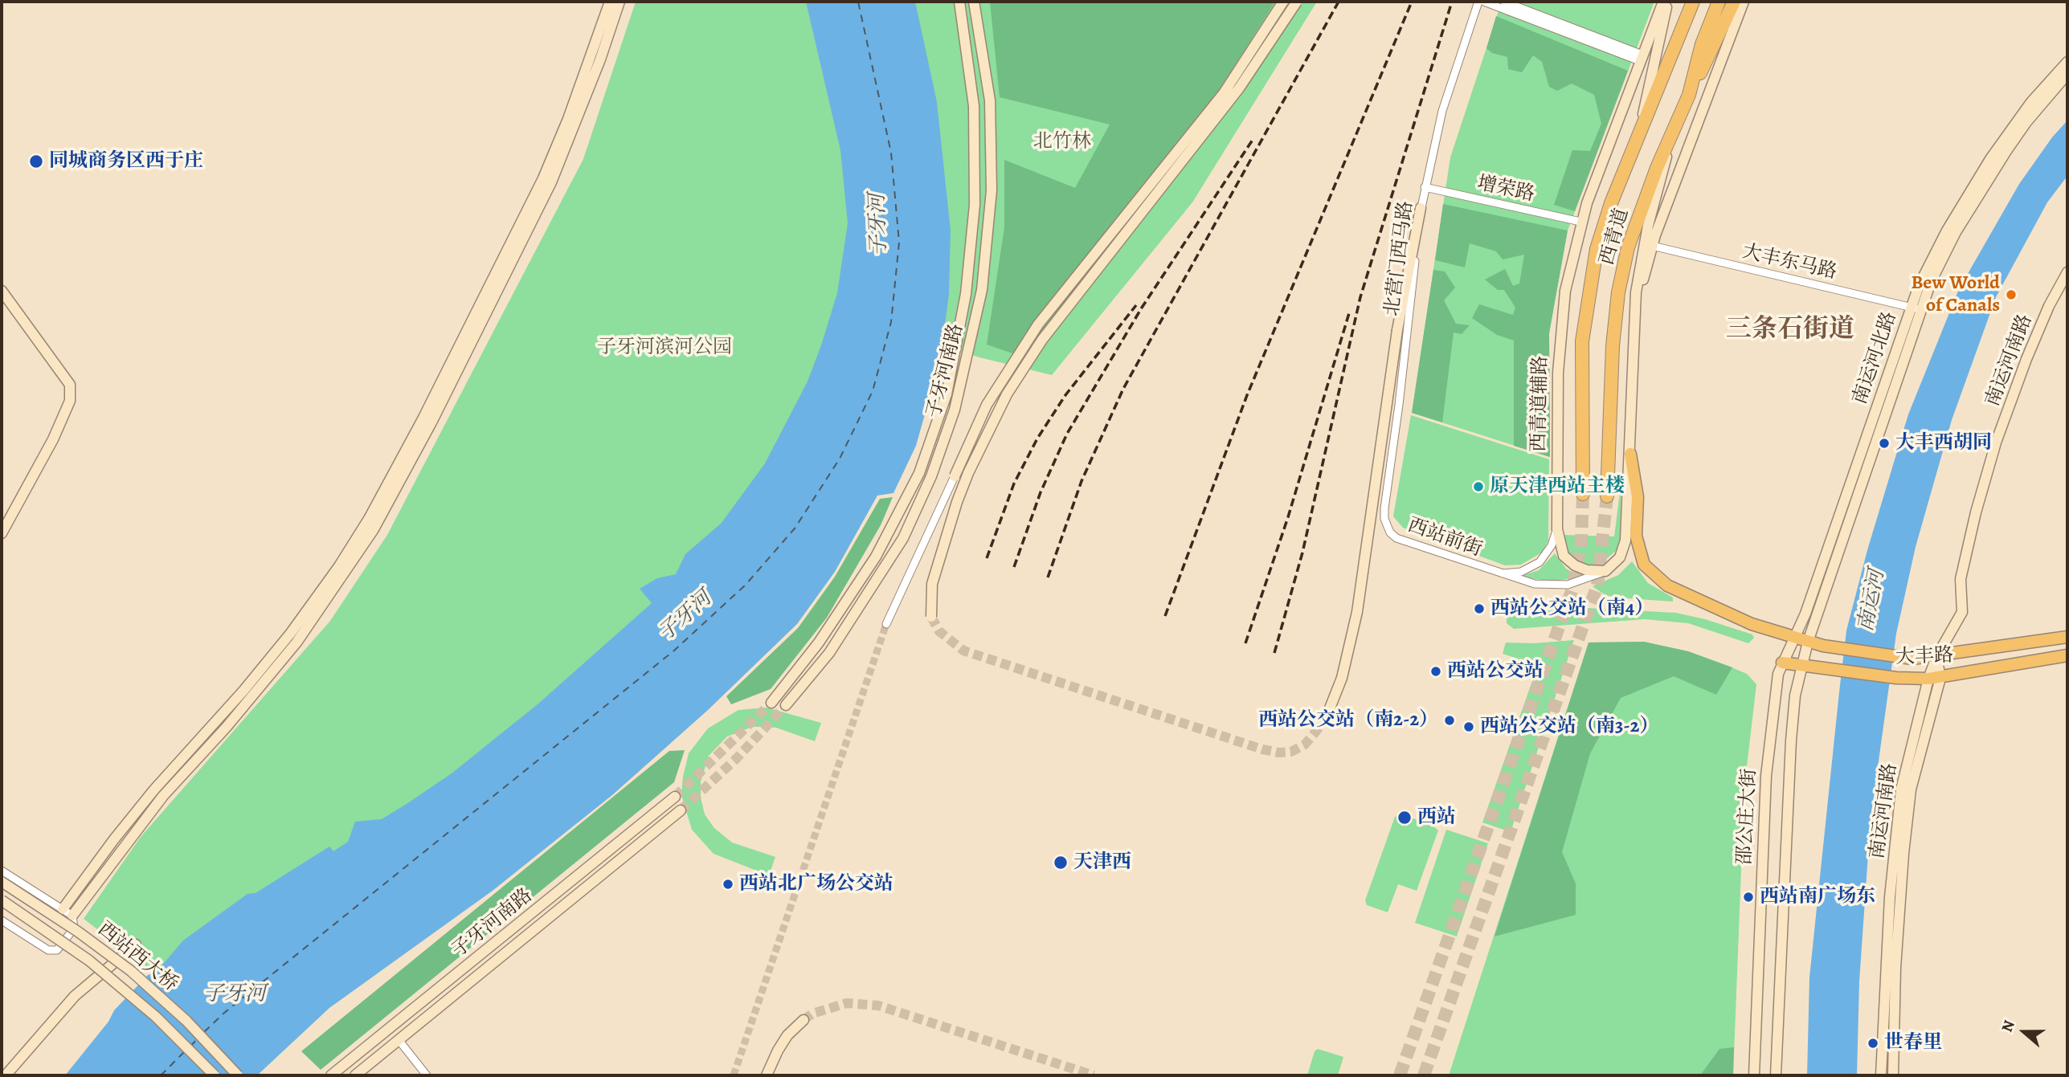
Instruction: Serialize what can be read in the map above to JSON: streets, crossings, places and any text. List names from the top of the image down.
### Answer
{
  "streets": {
    "highway": ["西青道"],
    "main road": ["大丰路"],
    "street": [
      "增荣路",
      "北营门西马路",
      "大丰东马路",
      "南运河北路",
      "南运河南路",
      "子牙河南路",
      "西青道辅路",
      "西站前街",
      "邵公庄大街",
      "西站西大桥"
    ]
  },
  "crossings": [
    ["增荣路", "北营门西马路"],
    ["增荣路", "西青道辅路"],
    ["北营门西马路", "西站前街"],
    ["大丰东马路", "南运河北路"],
    ["南运河北路", "大丰路"],
    ["南运河北路", "邵公庄大街"],
    ["南运河南路", "大丰路"],
    ["西青道辅路", "西站前街"],
    ["大丰路", "邵公庄大街"]
  ],
  "districts": ["三条石街道"],
  "water": ["子牙河", "南运河"],
  "parks": ["北竹林", "子牙河滨河公园"],
  "places": [
    "同城商务区西于庄",
    "Bew World of Canals",
    "大丰西胡同",
    "原天津西站主楼",
    "西站公交站（南4）",
    "西站公交站",
    "西站公交站（南2-2）",
    "西站公交站（南3-2）",
    "西站",
    "天津西",
    "西站北广场公交站",
    "西站南广场东",
    "世春里"
  ],
  "north": "left"
}
